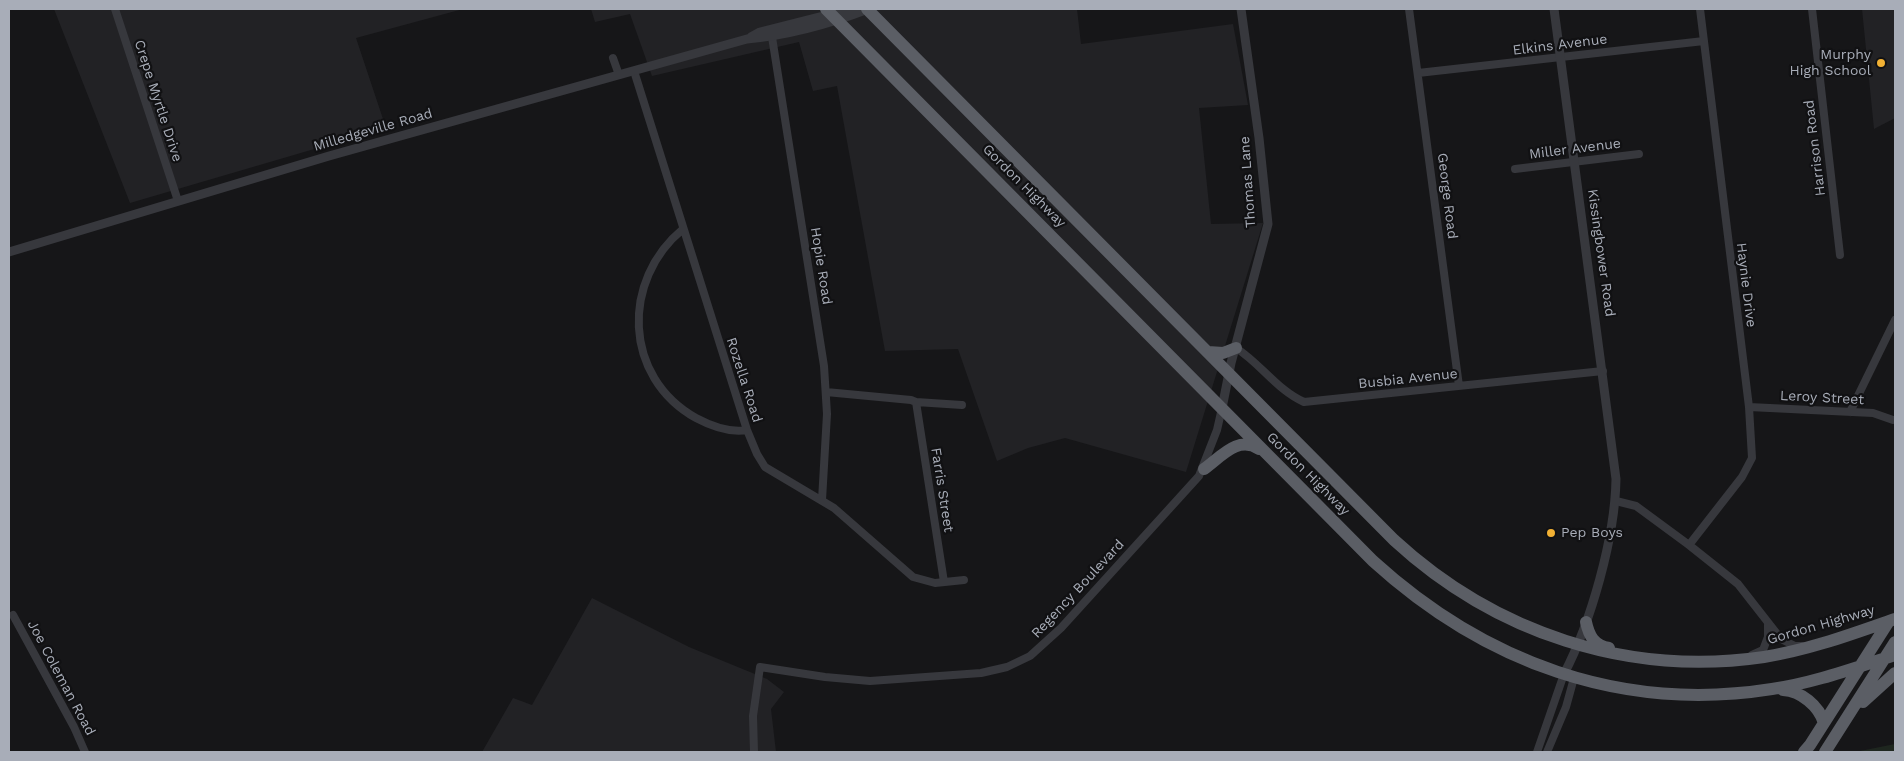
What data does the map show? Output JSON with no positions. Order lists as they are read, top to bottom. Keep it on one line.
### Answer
{"streets":{"highway":["Gordon Highway"],"street":["Elkins Avenue","Crepe Myrtle Drive","Milledgeville Road","Harrison Road","Miller Avenue","Thomas Lane","George Road","Kissingbower Road","Hopie Road","Haynie Drive","Busbia Avenue","Rozella Road","Leroy Street","Farris Street","Regency Boulevard","Joe Coleman Road"]},"crossings":[["Elkins Avenue","George Road"],["Elkins Avenue","Kissingbower Road"],["Elkins Avenue","Haynie Drive"],["Crepe Myrtle Drive","Milledgeville Road"],["Milledgeville Road","Gordon Highway"],["Milledgeville Road","Hopie Road"],["Milledgeville Road","Rozella Road"],["Miller Avenue","Kissingbower Road"],["Thomas Lane","Gordon Highway"],["Thomas Lane","Busbia Avenue"],["Thomas Lane","Regency Boulevard"],["Gordon Highway","Kissingbower Road"],["Gordon Highway","Regency Boulevard"],["George Road","Busbia Avenue"],["Kissingbower Road","Busbia Avenue"],["Hopie Road","Rozella Road"],["Haynie Drive","Leroy Street"],["Rozella Road","Farris Street"]],"places":["Murphy High School","Pep Boys"]}
